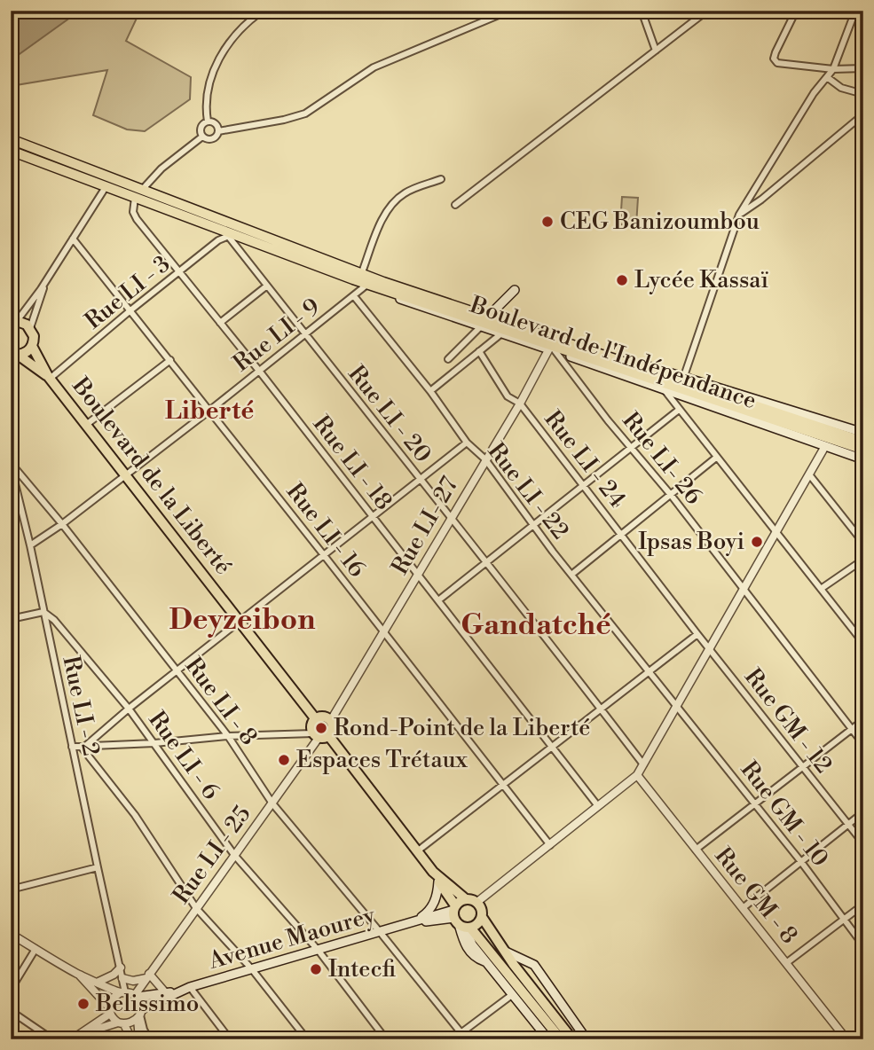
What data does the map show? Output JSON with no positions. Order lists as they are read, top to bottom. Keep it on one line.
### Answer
{"streets":{"highway":["Boulevard de la Liberté"],"main road":["Boulevard de l'Indépendance","Avenue Maourey"],"street":["Rue LI - 3","Rue LI - 9","Rue LI - 20","Rue LI- 26","Rue LI - 24","Rue LI - 18","Rue LI - 22","Rue LI- 27","Rue LI - 16","Rue LI - 8","Rue LI - 2","Rue GM - 12","Rue LI - 6","Rue GM - 10","Rue LI - 25","Rue GM - 8"]},"crossings":[["Rue LI - 3","Boulevard de l'Indépendance"],["Rue LI - 3","Rue LI - 20"],["Rue LI - 3","Rue LI - 18"],["Rue LI - 3","Boulevard de la Liberté"],["Rue LI - 3","Rue LI - 16"],["Rue LI - 9","Boulevard de l'Indépendance"],["Rue LI - 9","Rue LI - 20"],["Rue LI - 9","Rue LI - 18"],["Rue LI - 9","Boulevard de la Liberté"],["Rue LI - 9","Rue LI - 22"],["Rue LI - 9","Rue LI - 16"],["Rue LI - 9","Rue LI - 8"],["Rue LI - 9","Rue LI - 2"],["Boulevard de l'Indépendance","Rue LI - 20"],["Boulevard de l'Indépendance","Rue LI- 26"],["Boulevard de l'Indépendance","Rue LI - 18"],["Boulevard de l'Indépendance","Rue LI- 27"],["Rue LI - 20","Rue LI- 27"],["Rue LI- 26","Rue LI- 27"],["Rue LI - 24","Rue LI- 27"],["Rue LI - 24","Rue GM - 12"],["Rue LI - 18","Rue LI- 27"],["Boulevard de la Liberté","Rue LI- 27"],["Boulevard de la Liberté","Rue LI - 25"],["Rue LI - 22","Rue LI- 27"],["Rue LI - 22","Rue GM - 10"],["Rue LI- 27","Rue LI - 16"],["Rue LI- 27","Rue LI - 25"],["Rue LI - 8","Rue LI - 2"],["Rue LI - 8","Rue LI - 25"],["Rue LI - 8","Avenue Maourey"],["Rue LI - 2","Rue LI - 6"],["Rue LI - 2","Rue LI - 25"],["Rue LI - 2","Avenue Maourey"],["Rue LI - 6","Rue LI - 25"],["Rue LI - 6","Avenue Maourey"],["Rue LI - 25","Avenue Maourey"]],"districts":["Liberté","Deyzeibon","Gandatché"],"places":["CEG Banizoumbou","Lycée Kassaï","Ipsas Boyi","Rond-Point de la Liberté","Espaces Trétaux","Intecfi","Belissimo"]}
